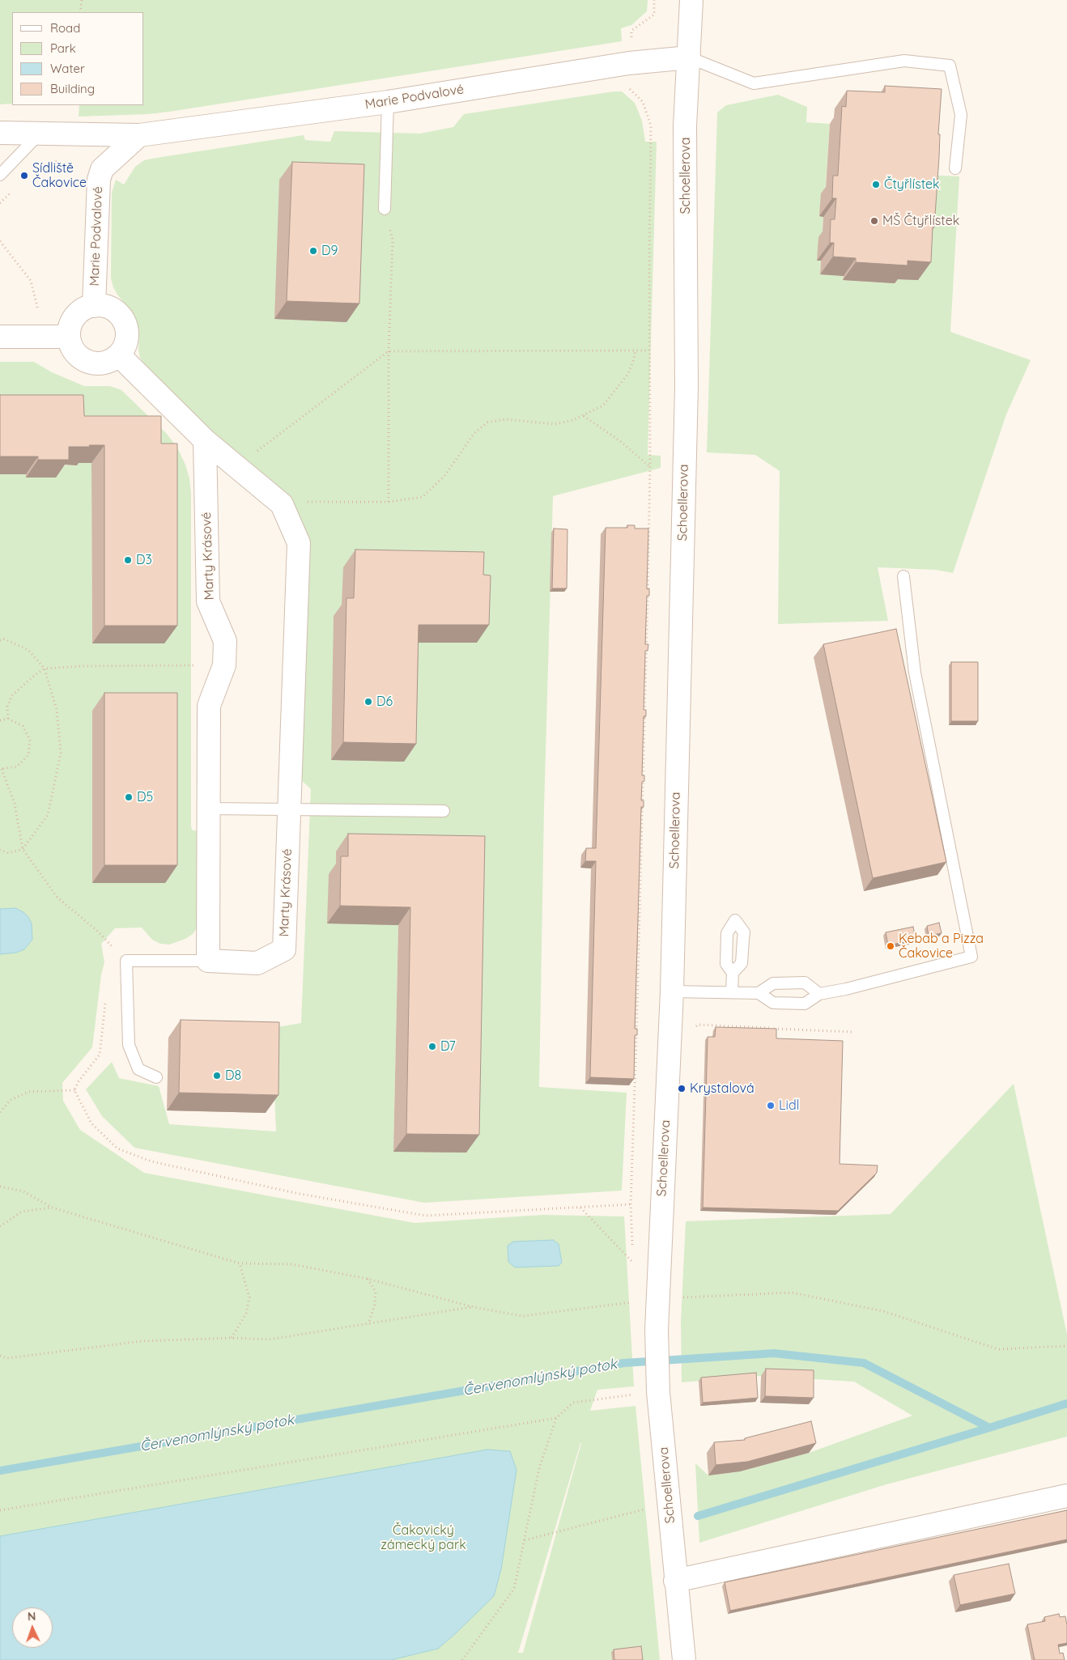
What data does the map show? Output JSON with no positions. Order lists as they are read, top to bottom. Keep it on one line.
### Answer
{"streets":{"street":["Marie Podvalové","Schoellerova","Marty Krásové"]},"crossings":[["Marie Podvalové","Schoellerova"],["Marie Podvalové","Marty Krásové"]],"water":["Červenomlýnský potok"],"parks":["Čakovický zámecký park"],"places":["Sídliště Čakovice","Čtyřlístek","MŠ Čtyřlístek","D9","D3","D6","D5","Kebab a Pizza Čakovice","D7","D8","Krystalová","Lidl"],"legend":["Road","Park","Water","Building"],"north":"top"}
